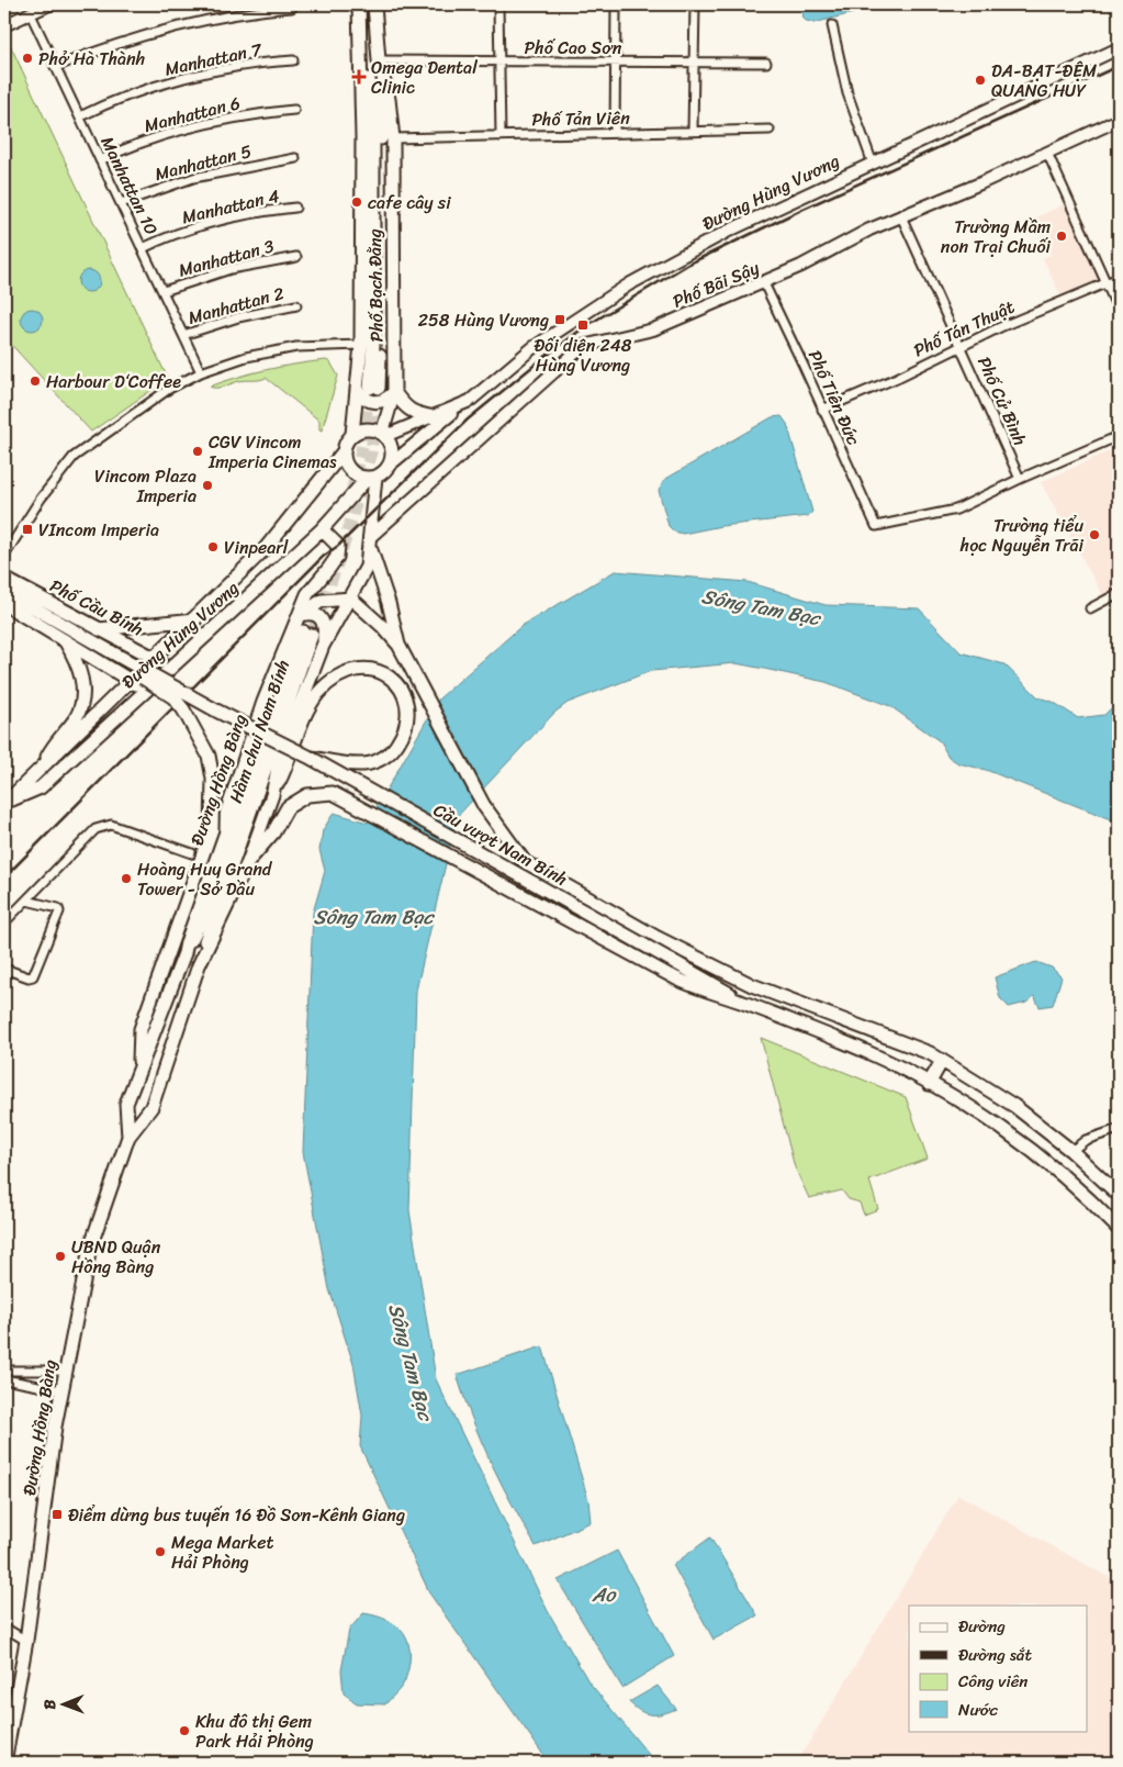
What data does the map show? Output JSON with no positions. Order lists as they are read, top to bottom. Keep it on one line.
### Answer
{"streets":{"main road":["Đường Hùng Vương","Phố Bãi Sậy","Phố Bạch Đằng","Phố Cầu Bính","Hầm chui Nam Bính","Đường Hồng Bàng","Cầu vượt Nam Bính"],"street":["Phố Cao Sơn","Manhattan 7","Manhattan 6","Phố Tản Viên","Manhattan 5","Manhattan 10","Manhattan 4","Manhattan 3","Manhattan 2","Phố Tán Thuật","Phố Tiên Đức","Phố Cử Bình"]},"crossings":[["Phố Cao Sơn","Phố Bạch Đằng"],["Manhattan 7","Manhattan 10"],["Manhattan 6","Manhattan 10"],["Phố Tản Viên","Phố Bạch Đằng"],["Manhattan 5","Manhattan 10"],["Manhattan 10","Manhattan 4"],["Manhattan 10","Manhattan 3"],["Manhattan 10","Manhattan 2"],["Đường Hùng Vương","Phố Bạch Đằng"],["Đường Hùng Vương","Phố Cầu Bính"],["Đường Hùng Vương","Đường Hồng Bàng"],["Phố Bãi Sậy","Phố Tiên Đức"],["Phố Bãi Sậy","Phố Cử Bình"],["Phố Bãi Sậy","Đường Hồng Bàng"],["Phố Bạch Đằng","Đường Hồng Bàng"],["Phố Tán Thuật","Phố Tiên Đức"],["Phố Tán Thuật","Phố Cử Bình"],["Phố Tiên Đức","Phố Cử Bình"],["Hầm chui Nam Bính","Đường Hồng Bàng"],["Đường Hồng Bàng","Cầu vượt Nam Bính"]],"water":["Sông Tam Bạc","Ao"],"places":{"other":["Phở Hà Thành","DA-BẠT-ĐỆM QUANG HUY","cafe cây si","Trường Mầm non Trại Chuối","Harbour D‘Coffee","CGV Vincom Imperia Cinemas","Vincom Plaza Imperia","Trường tiểu học Nguyễn Trãi","Vinpearl","Hoàng Huy Grand Tower - Sở Dầu","UBND Quận Hồng Bàng","Mega Market Hải Phòng","Khu đô thị Gem Park Hải Phòng"],"health":["Omega Dental Clinic"],"transit":["258 Hùng Vương","Đối diện 248 Hùng Vương","VIncom Imperia","Điểm dừng bus tuyến 16 Đồ Sơn-Kênh Giang"]},"legend":["Đường","Đường sắt","Công viên","Nước"],"north":"left"}
